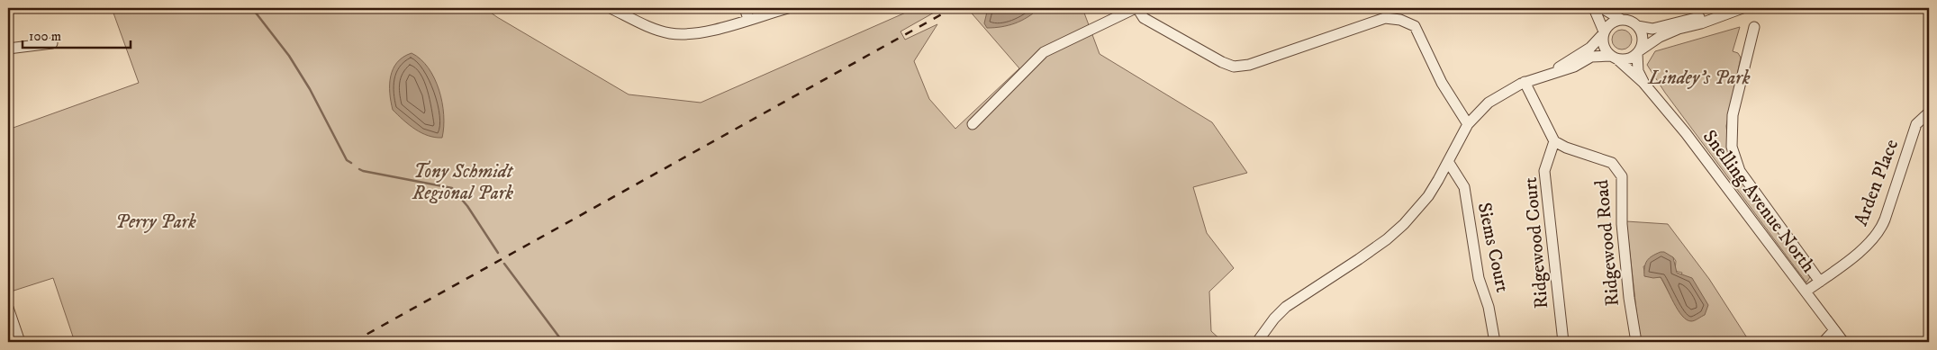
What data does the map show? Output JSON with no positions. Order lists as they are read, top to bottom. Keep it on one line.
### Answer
{"streets":{"street":["Arden Place","Snelling Avenue North","Ridgewood Court","Ridgewood Road","Siems Court"]},"crossings":[["Arden Place","Snelling Avenue North"],["Ridgewood Court","Ridgewood Road"]],"parks":["Lindey's Park","Tony Schmidt Regional Park","Perry Park"],"scale_bar":"100 m"}
